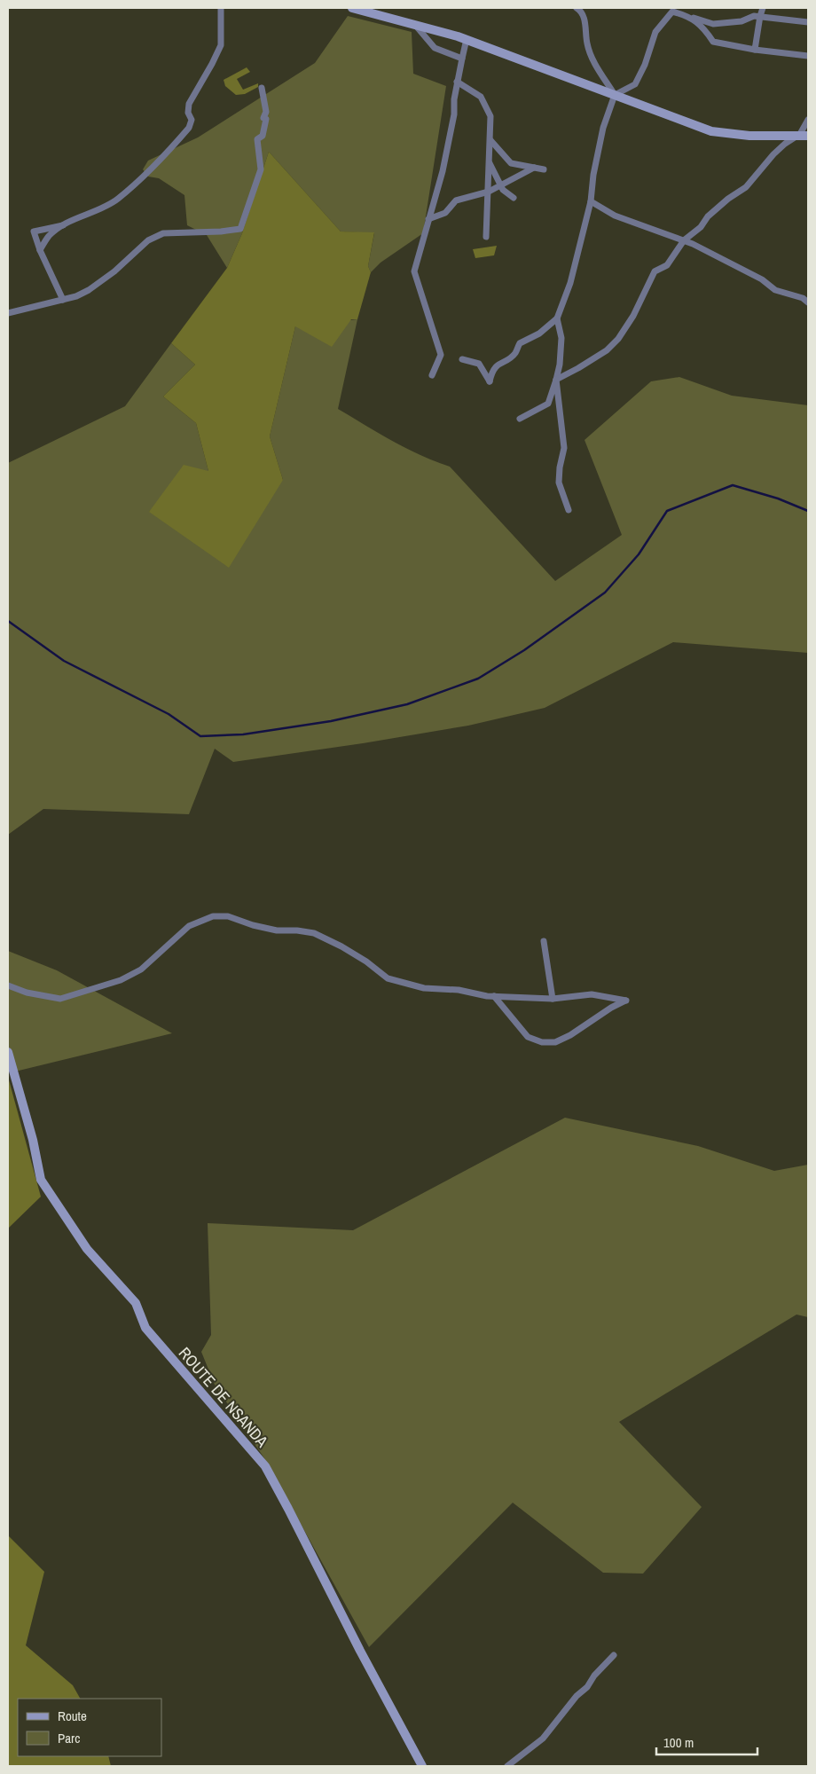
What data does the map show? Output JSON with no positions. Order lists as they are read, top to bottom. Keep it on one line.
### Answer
{"streets":{"street":["ROUTE DE NSANDA"]},"legend":["Route","Parc"],"scale_bar":"100 m"}
